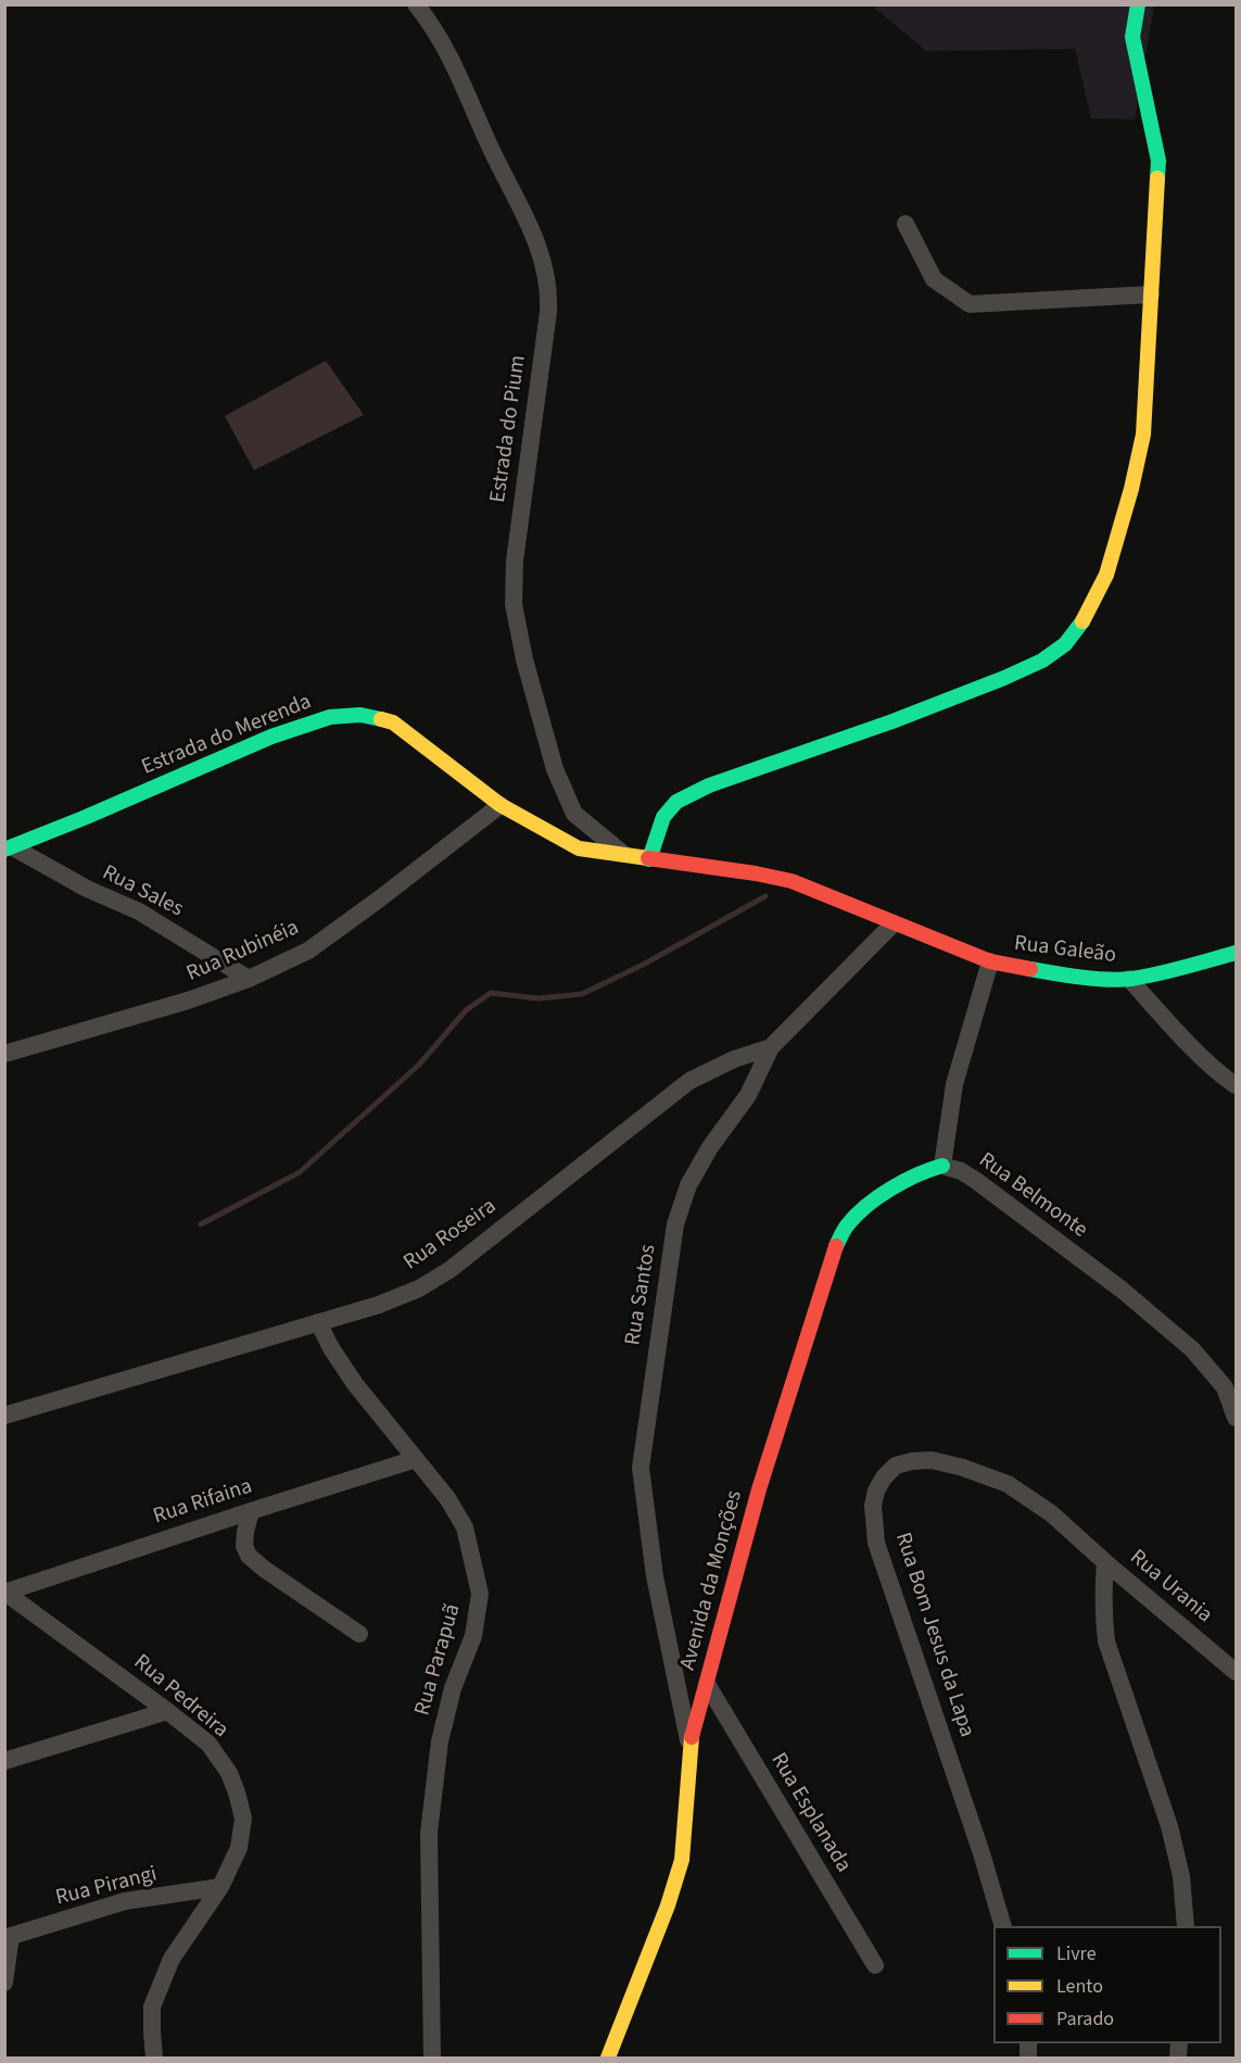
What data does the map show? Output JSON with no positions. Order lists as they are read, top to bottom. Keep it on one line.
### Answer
{"streets":{"street":["Estrada do Pium","Estrada do Merenda","Rua Sales","Rua Galeão","Rua Rubinéia","Rua Belmonte","Rua Roseira","Rua Santos","Rua Rifaina","Avenida da Monções","Rua Urania","Rua Bom Jesus da Lapa","Rua Parapuã","Rua Pedreira","Rua Esplanada","Rua Pirangi"]},"crossings":[["Estrada do Pium","Estrada do Merenda"],["Estrada do Merenda","Rua Sales"],["Estrada do Merenda","Rua Galeão"],["Estrada do Merenda","Rua Rubinéia"],["Estrada do Merenda","Rua Santos"],["Rua Sales","Rua Rubinéia"],["Rua Galeão","Rua Belmonte"],["Rua Galeão","Rua Santos"],["Rua Belmonte","Avenida da Monções"],["Rua Roseira","Rua Santos"],["Rua Roseira","Rua Parapuã"],["Rua Santos","Avenida da Monções"],["Rua Rifaina","Rua Parapuã"],["Rua Rifaina","Rua Pedreira"],["Avenida da Monções","Rua Esplanada"],["Rua Urania","Rua Bom Jesus da Lapa"],["Rua Pedreira","Rua Pirangi"]],"legend":["Livre","Lento","Parado"]}
